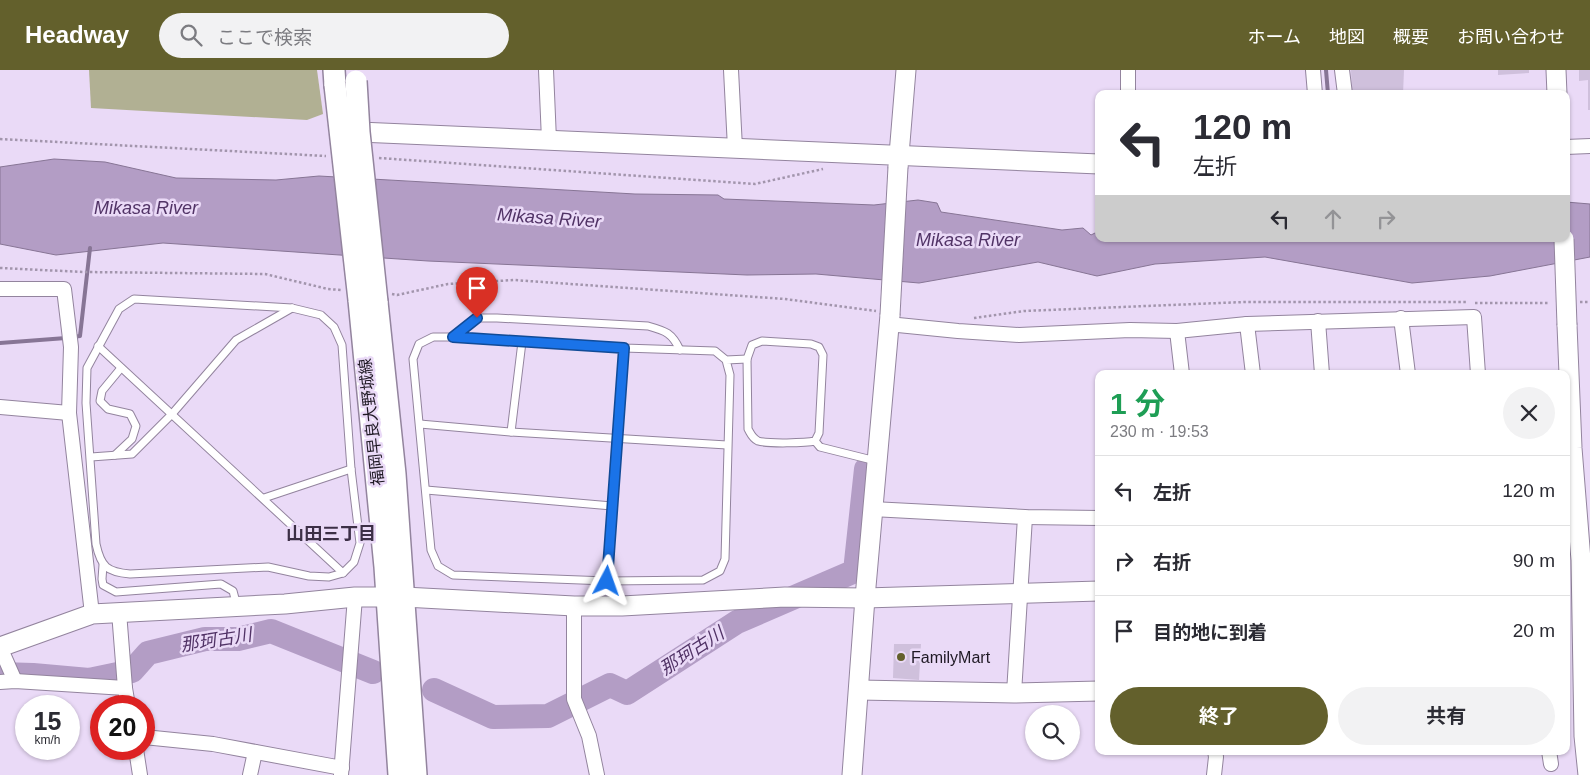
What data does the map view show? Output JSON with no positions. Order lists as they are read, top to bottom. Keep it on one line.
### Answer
{"streets":{"main road":["福岡早良大野城線"]},"districts":["山田三丁目"],"water":["Mikasa River","那珂古川"],"places":["FamilyMart"],"page":{"header":"Headway","search":"ここで検索","nav":["ホーム","地図","概要","お問い合わせ"],"turn":["120 m","左折"],"heading":["1 分","230 m · 19:53"],"list":[{"name":"左折","value":"120 m"},{"name":"右折","value":"90 m"},{"name":"目的地に到着","value":"20 m"}],"buttons":["終了","共有"],"speed":"15 km/h","limit":"20"}}
